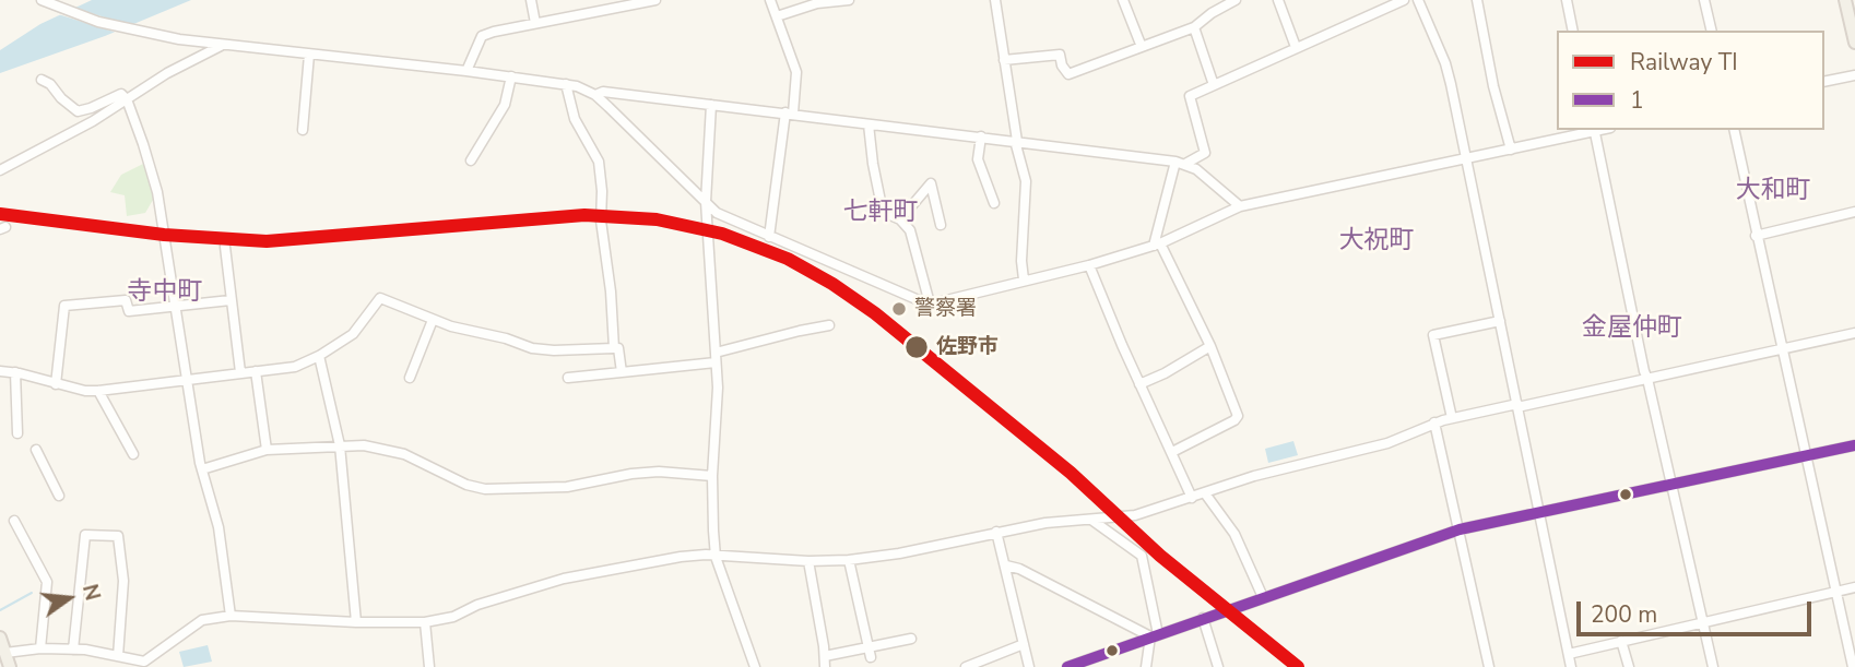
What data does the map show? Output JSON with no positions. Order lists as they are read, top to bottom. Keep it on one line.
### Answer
{"districts":["大和町","七軒町","大祝町","寺中町","金屋仲町"],"places":["警察署","佐野市"],"lines":["rail line TI","transit line 1"],"legend":["Railway TI","1"],"scale_bar":"200 m","north":"right"}
